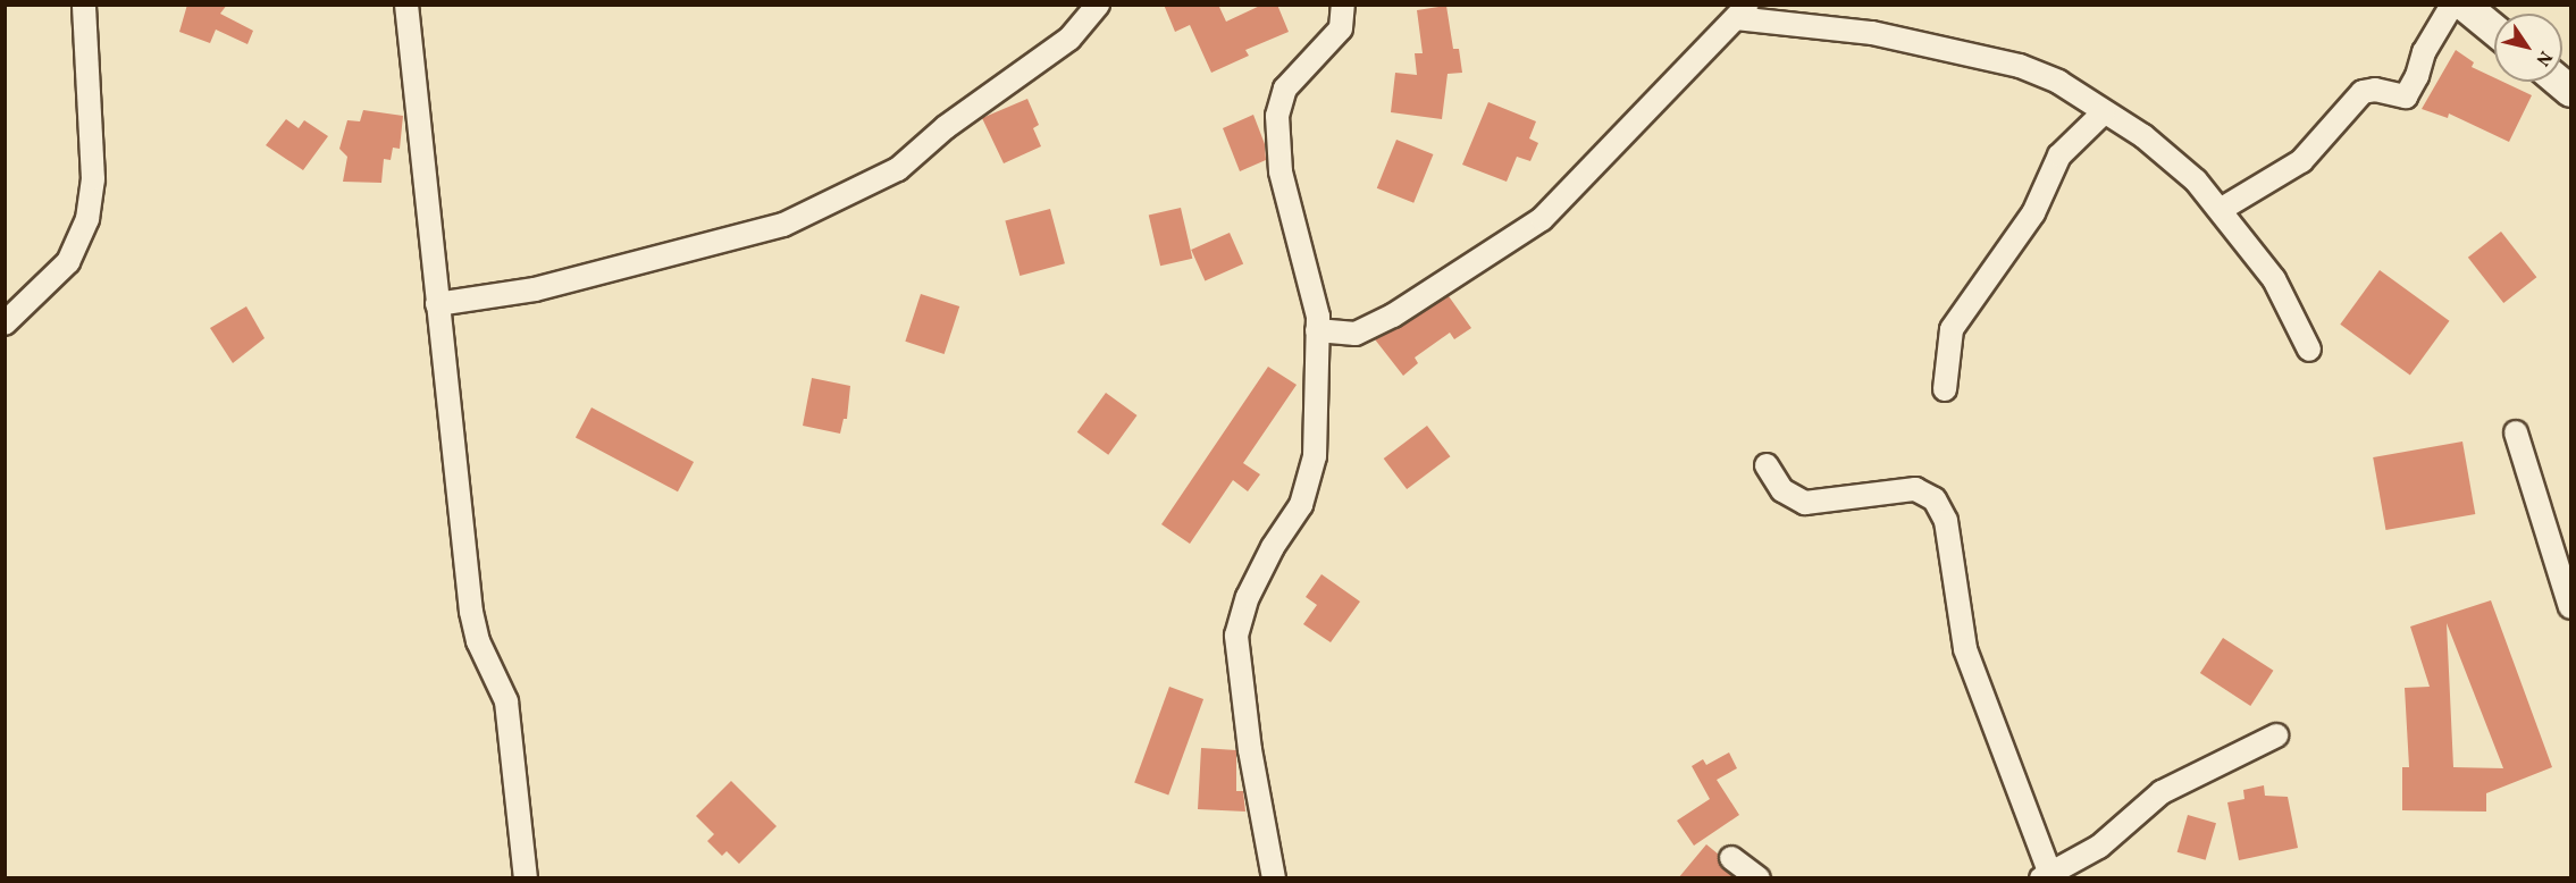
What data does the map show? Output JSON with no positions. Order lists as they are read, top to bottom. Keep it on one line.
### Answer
{"north":"bottom right"}
